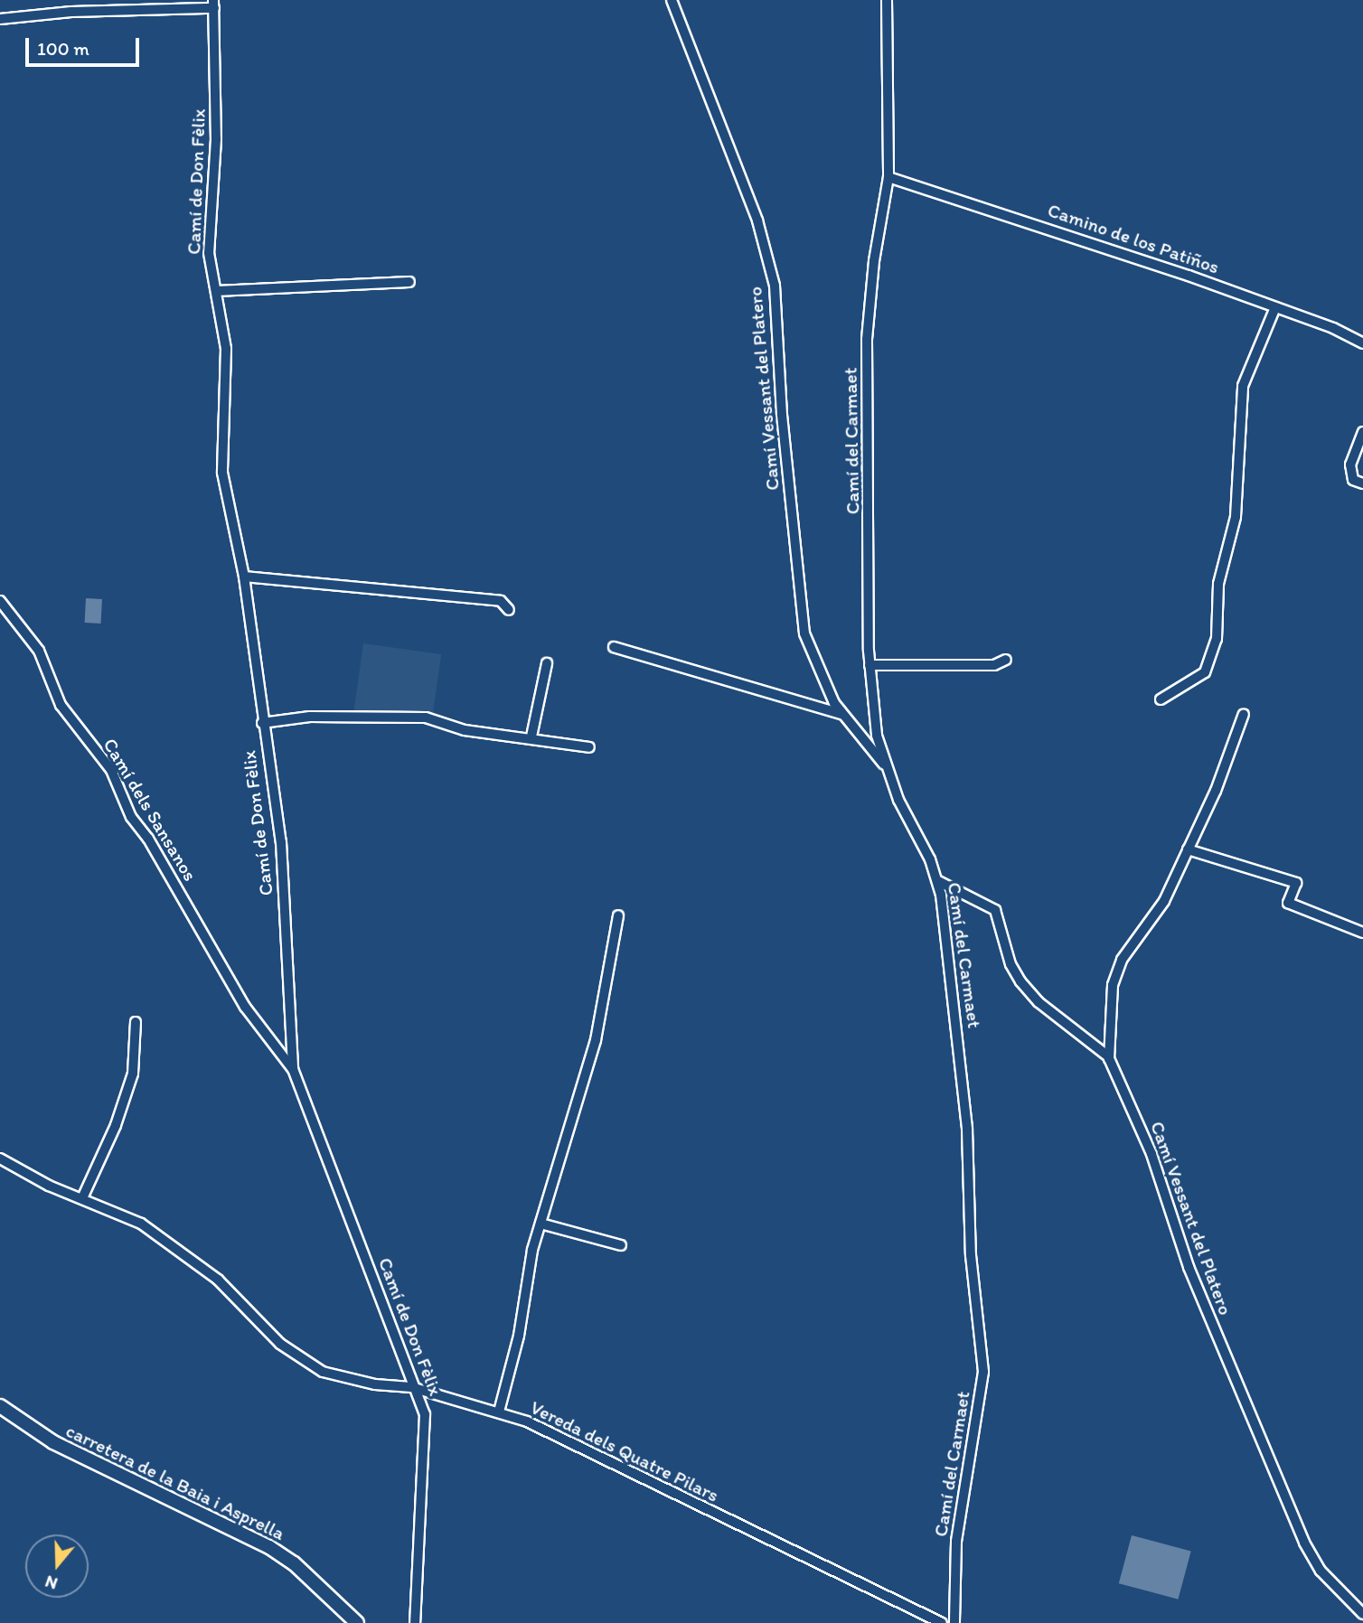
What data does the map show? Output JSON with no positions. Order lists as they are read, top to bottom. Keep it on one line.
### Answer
{"streets":{"main road":["carretera de la Baia i Asprella"],"street":["Camí de Don Fèlix","Camino de los Patiños","Camí Vessant del Platero","Camí del Carmaet","Camí dels Sansanos","Vereda dels Quatre Pilars"]},"crossings":[["Camí de Don Fèlix","Camí dels Sansanos"],["Camí de Don Fèlix","Vereda dels Quatre Pilars"],["Camino de los Patiños","Camí del Carmaet"],["Camí Vessant del Platero","Camí del Carmaet"]],"scale_bar":"100 m","north":"bottom"}
